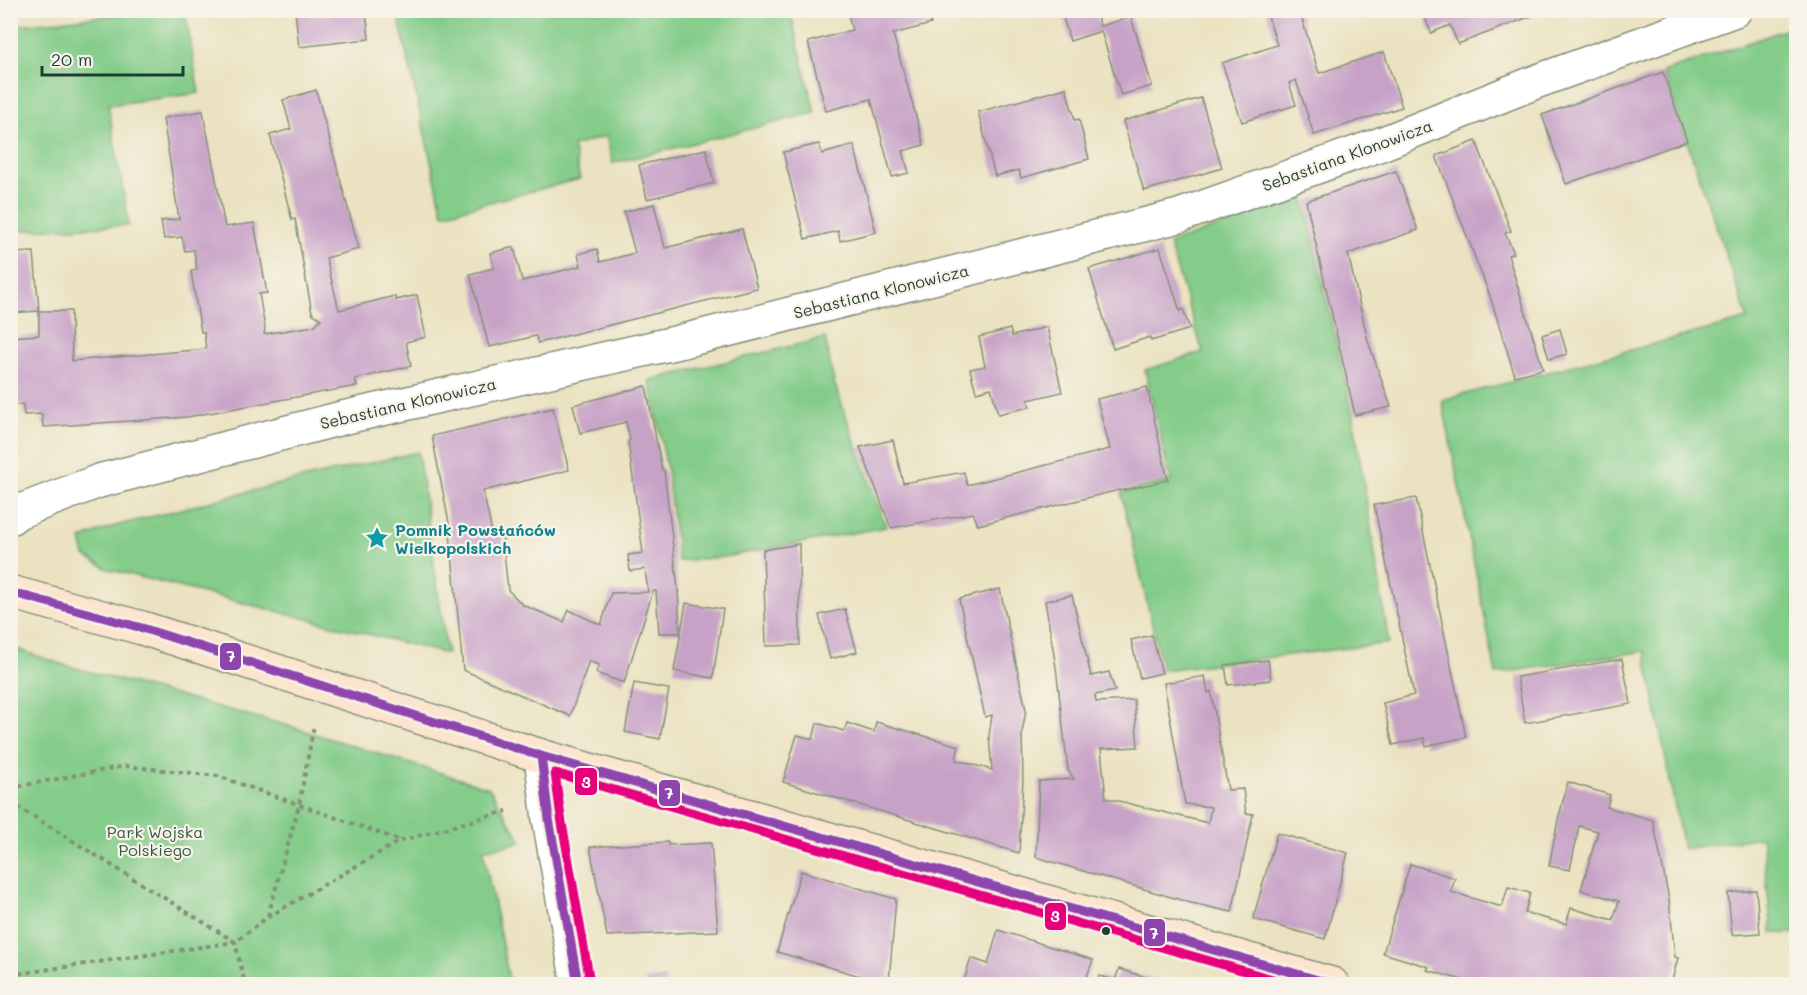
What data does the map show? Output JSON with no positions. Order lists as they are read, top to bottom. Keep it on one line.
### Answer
{"streets":{"street":["Sebastiana Klonowicza"]},"parks":["Park Wojska Polskiego"],"places":{"place":["Pomnik Powstańców Wielkopolskich"]},"lines":["transit line 7","transit line 3"],"scale_bar":"20 m"}
